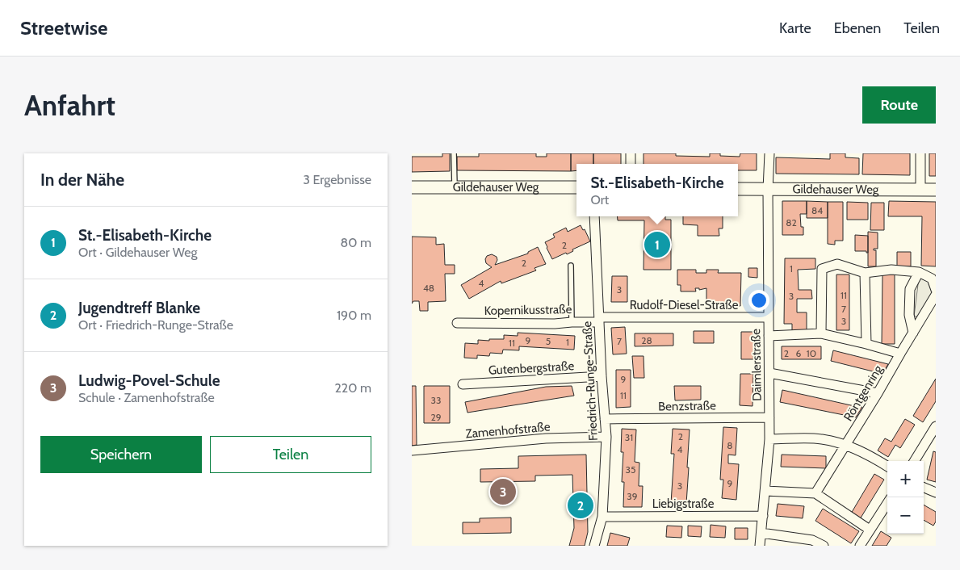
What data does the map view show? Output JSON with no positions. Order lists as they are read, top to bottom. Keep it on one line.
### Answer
{"streets":{"street":["Gildehauser Weg","Rudolf-Diesel-Straße","Kopernikusstraße","Daimlerstraße","Gutenbergstraße","Friedrich-Runge-Straße","Röntgenring","Benzstraße","Zamenhofstraße","Liebigstraße"]},"crossings":[["Gildehauser Weg","Daimlerstraße"],["Rudolf-Diesel-Straße","Kopernikusstraße"],["Rudolf-Diesel-Straße","Daimlerstraße"],["Rudolf-Diesel-Straße","Friedrich-Runge-Straße"],["Kopernikusstraße","Friedrich-Runge-Straße"],["Daimlerstraße","Röntgenring"],["Daimlerstraße","Benzstraße"],["Daimlerstraße","Liebigstraße"],["Gutenbergstraße","Friedrich-Runge-Straße"],["Friedrich-Runge-Straße","Benzstraße"],["Friedrich-Runge-Straße","Zamenhofstraße"],["Friedrich-Runge-Straße","Liebigstraße"]],"house_numbers":["84","82","2","2","1","4","48","3","11","3","7","3","9","28","5","7","1","11","2","6","10","9","11","33","29","2","31","8","4","35","9","3","39"],"page":{"header":"Streetwise","nav":["Karte","Ebenen","Teilen"],"buttons":["Route",["Speichern","Teilen"]],"title":"Anfahrt","heading":["In der Nähe","3 Ergebnisse"],"popup":["St.-Elisabeth-Kirche","Ort"],"list":[{"mark":"1","name":"St.-Elisabeth-Kirche","note":"Ort · Gildehauser Weg","value":"80 m"},{"mark":"2","name":"Jugendtreff Blanke","note":"Ort · Friedrich-Runge-Straße","value":"190 m"},{"mark":"3","name":"Ludwig-Povel-Schule","note":"Schule · Zamenhofstraße","value":"220 m"}],"pins":["1","3","2"],"map_buttons":["+","−"]}}
